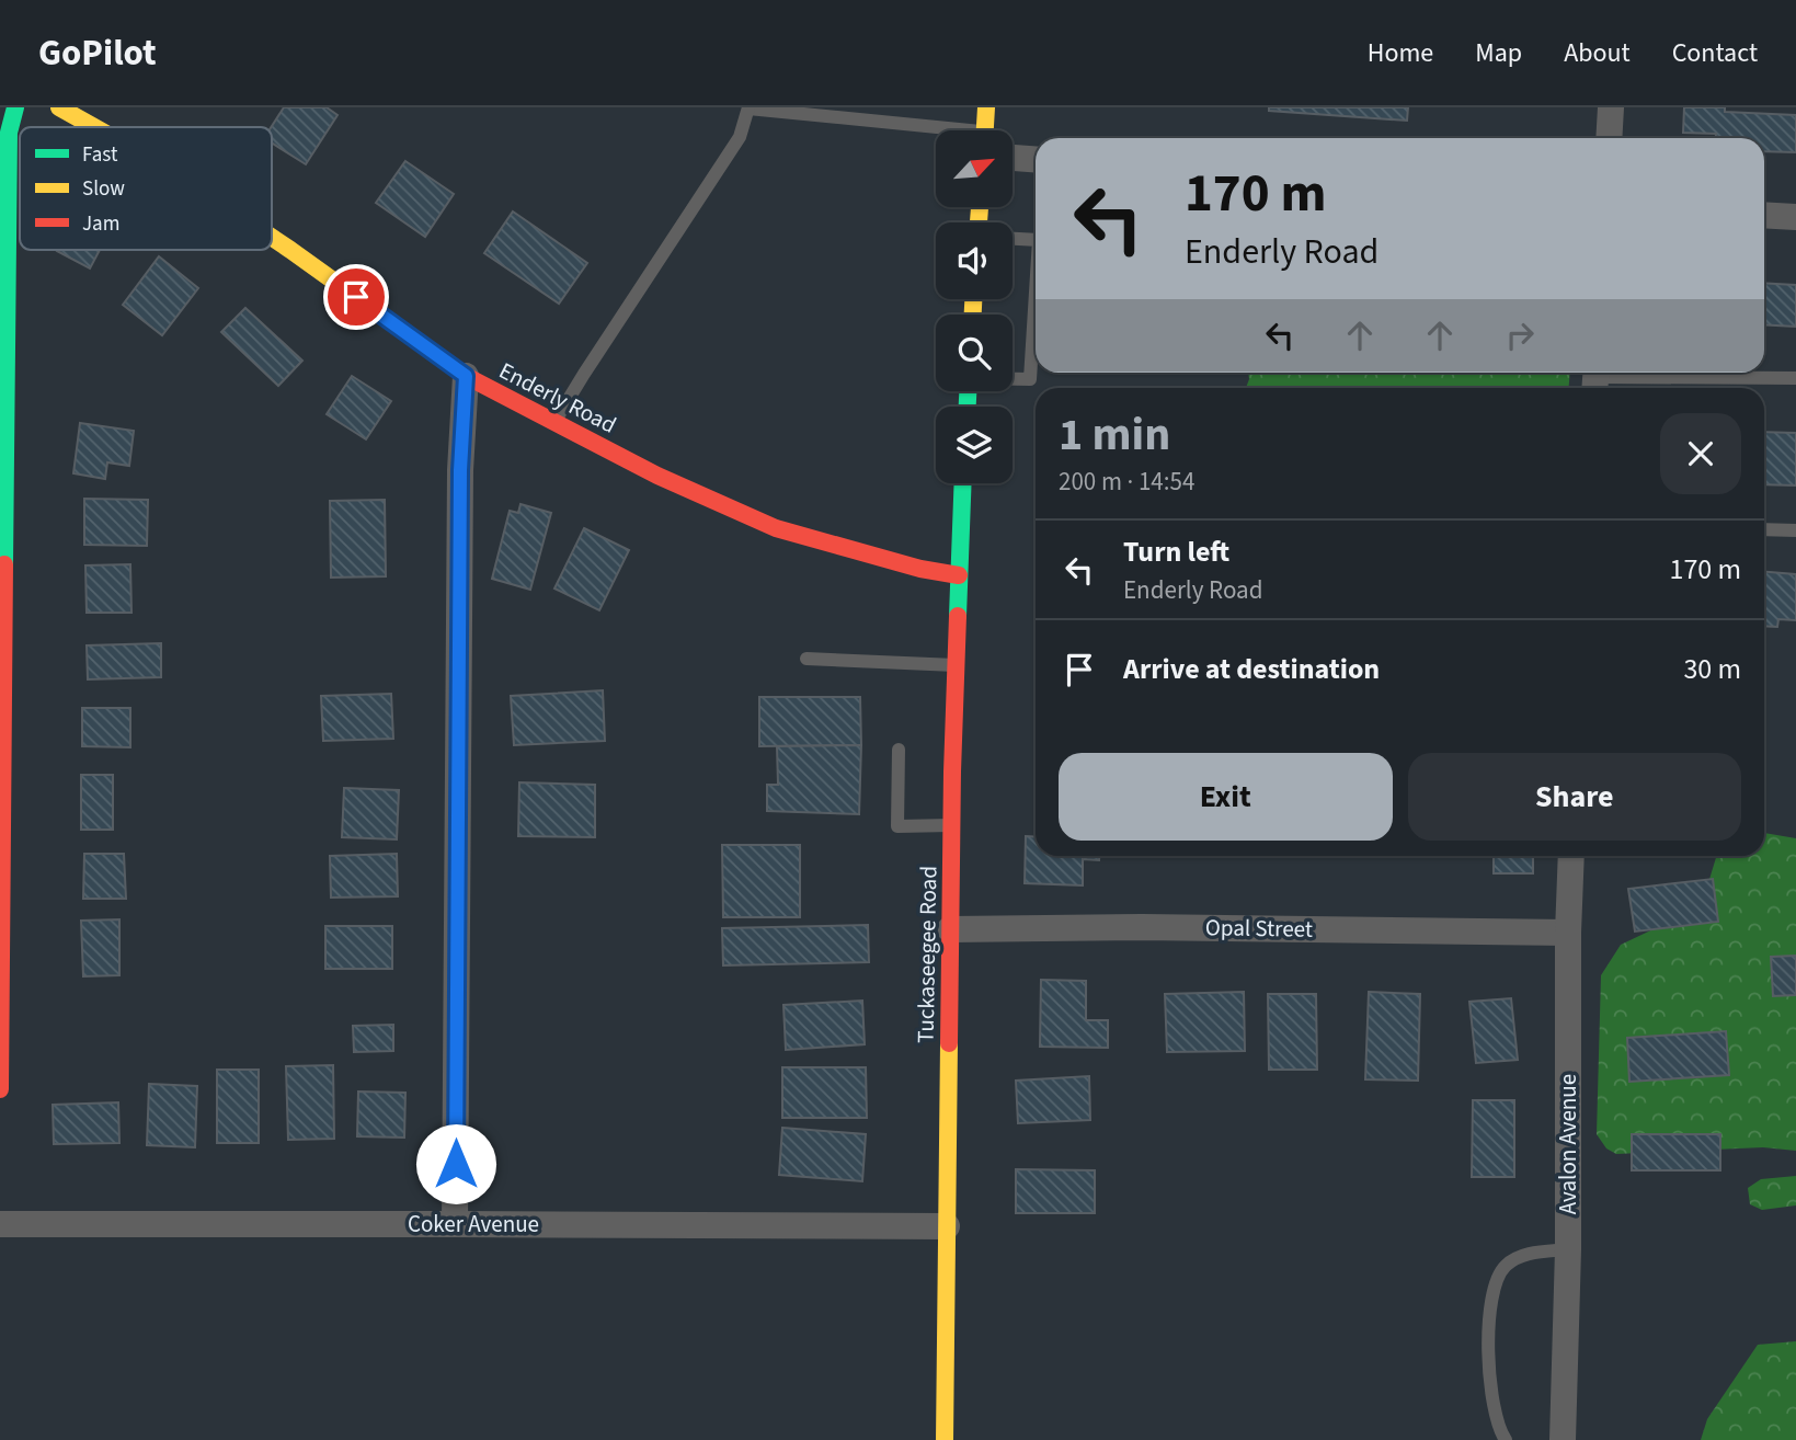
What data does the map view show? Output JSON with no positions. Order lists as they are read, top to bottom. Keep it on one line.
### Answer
{"streets":{"street":["Enderly Road","Opal Street","Tuckaseegee Road","Avalon Avenue","Coker Avenue"]},"crossings":[["Enderly Road","Tuckaseegee Road"],["Opal Street","Tuckaseegee Road"],["Opal Street","Avalon Avenue"],["Tuckaseegee Road","Coker Avenue"]],"legend":["Fast","Slow","Jam"],"north":"top right","page":{"header":"GoPilot","nav":["Home","Map","About","Contact"],"turn":["170 m","Enderly Road"],"heading":["1 min","200 m · 14:54"],"list":[{"name":"Turn left","note":"Enderly Road","value":"170 m"},{"name":"Arrive at destination","value":"30 m"}],"buttons":["Exit","Share"]}}
